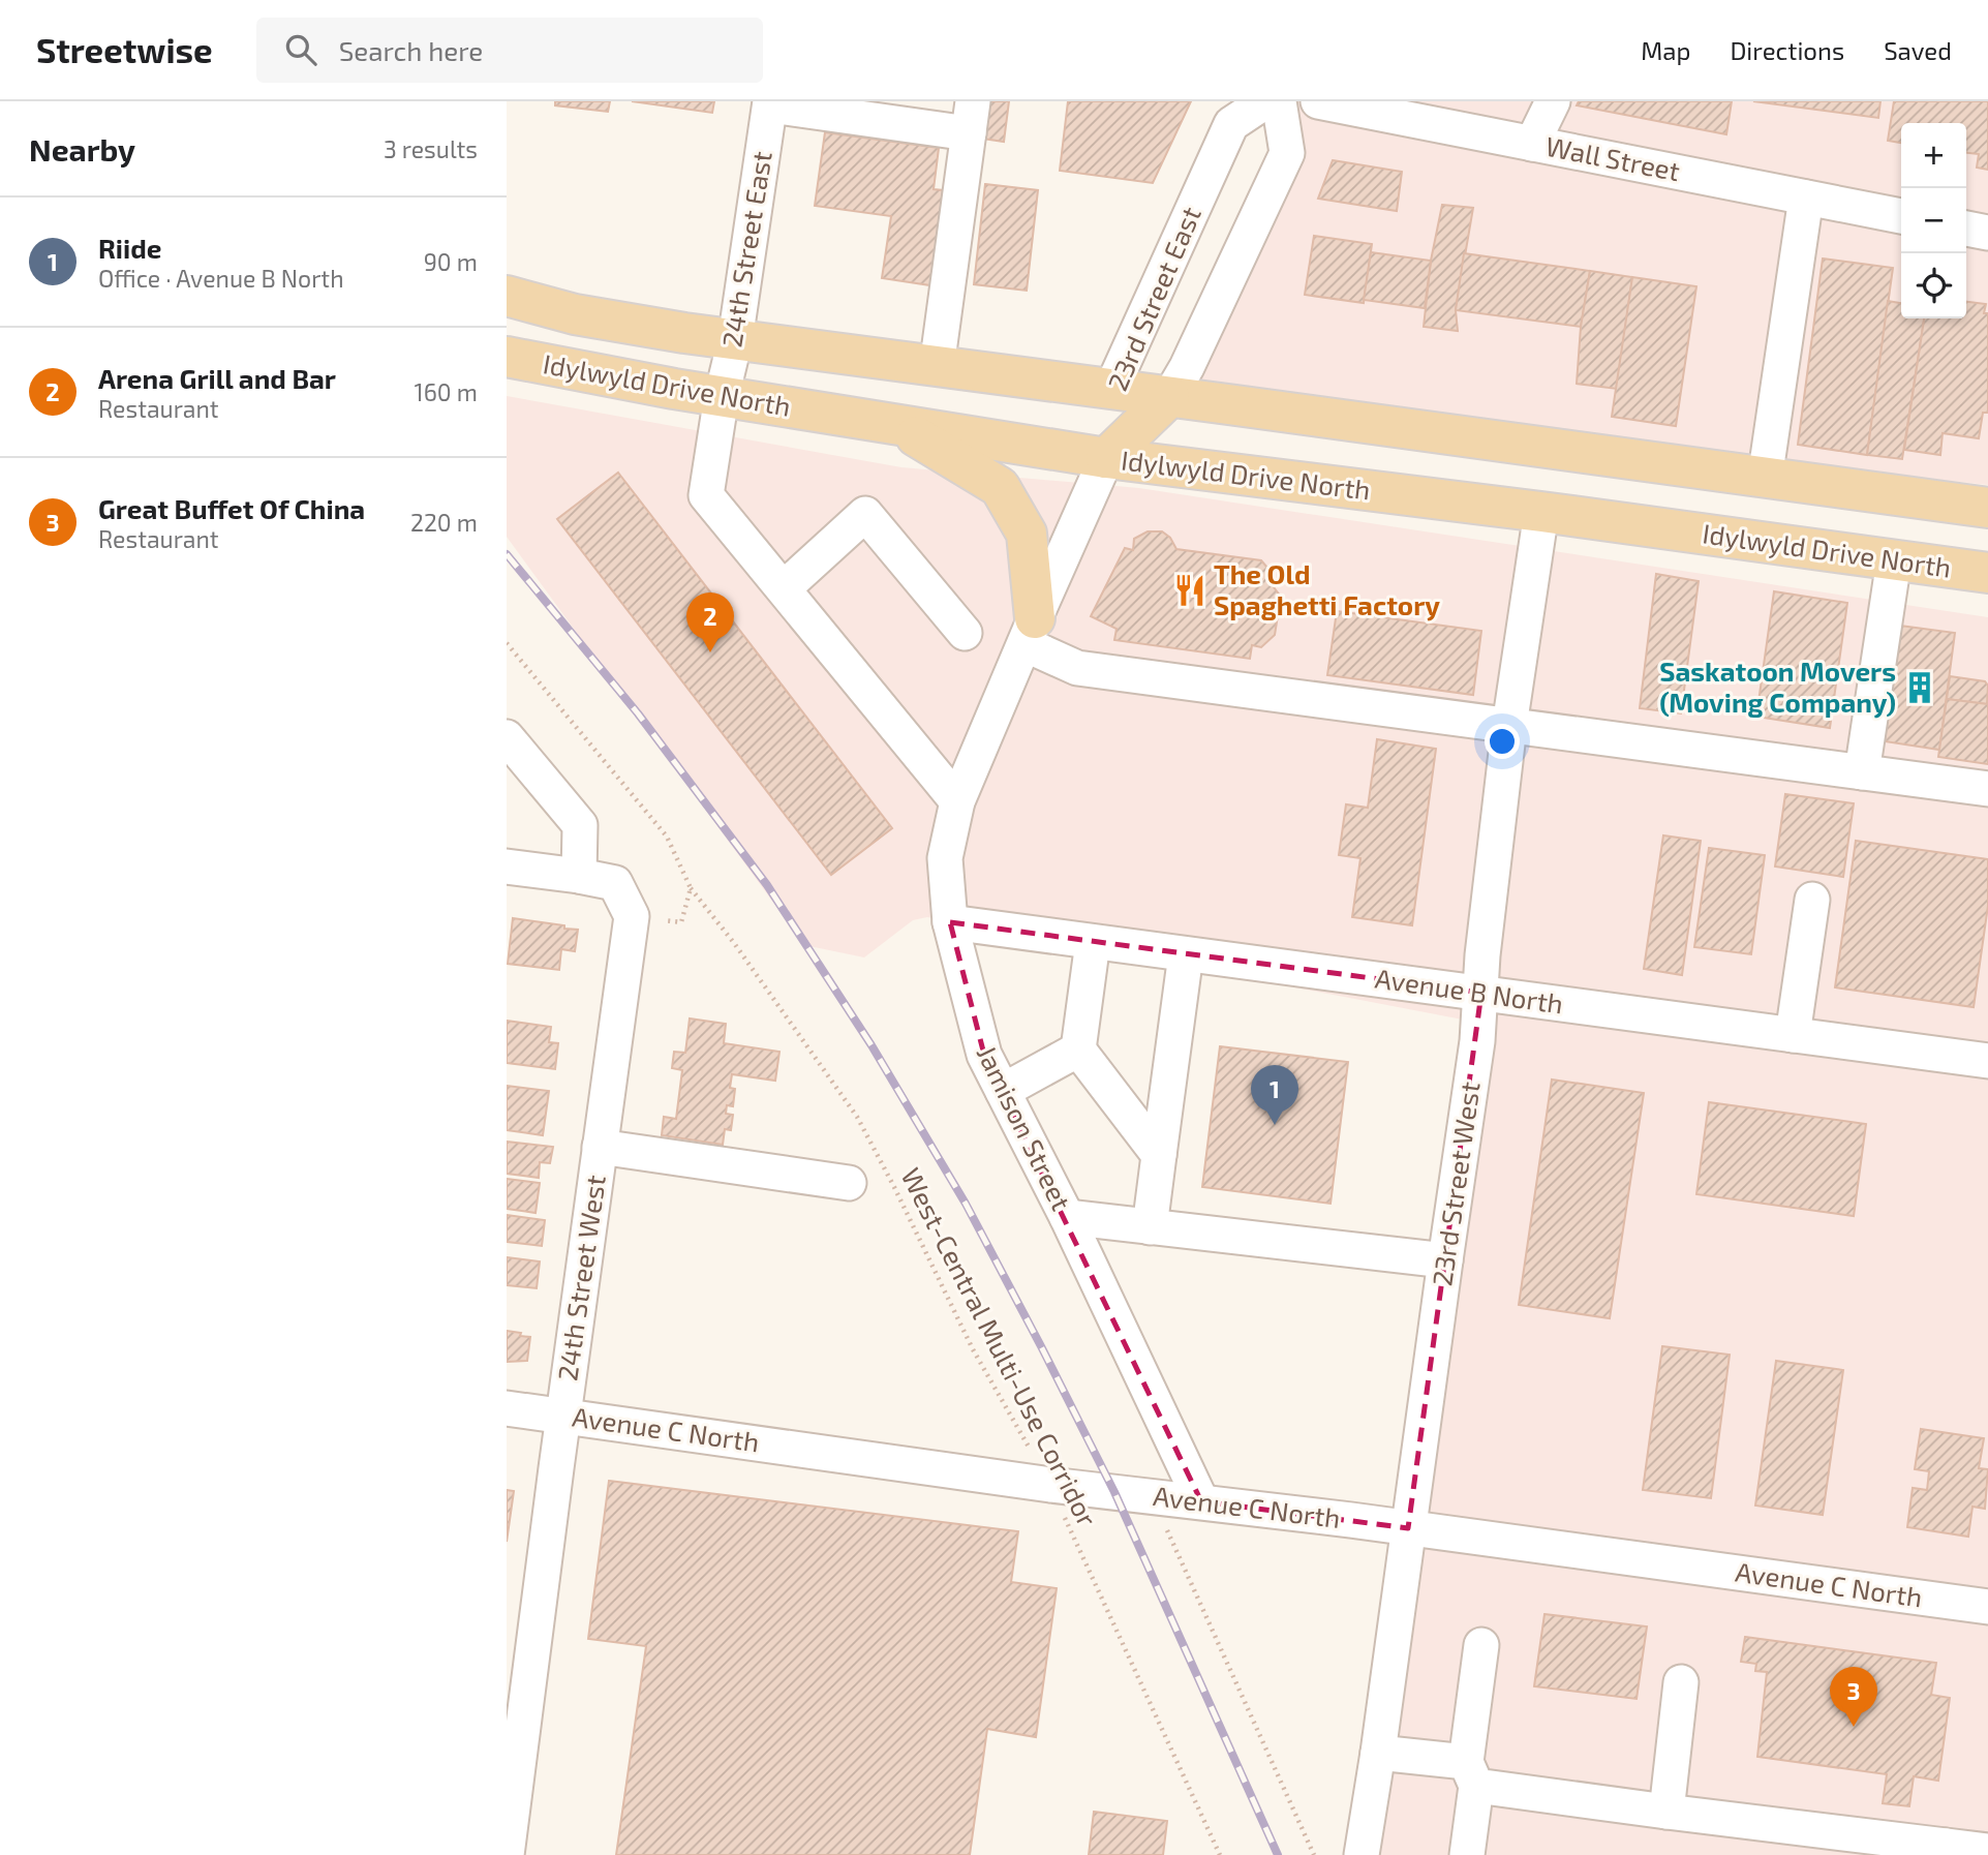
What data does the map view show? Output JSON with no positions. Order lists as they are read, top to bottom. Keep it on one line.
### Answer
{"streets":{"main road":["23rd Street East","Idylwyld Drive North"],"street":["Wall Street","24th Street East","Avenue B North","Jamison Street","23rd Street West","24th Street West","Avenue C North"],"path":["West-Central Multi-Use Corridor"]},"crossings":[["24th Street East","Idylwyld Drive North"],["24th Street East","Jamison Street"],["23rd Street East","Idylwyld Drive North"],["23rd Street East","Jamison Street"],["Idylwyld Drive North","Jamison Street"],["Idylwyld Drive North","23rd Street West"],["Avenue B North","Jamison Street"],["Avenue B North","23rd Street West"],["Jamison Street","Avenue C North"],["23rd Street West","Avenue C North"],["24th Street West","Avenue C North"],["West-Central Multi-Use Corridor","Avenue C North"]],"places":{"restaurant":["The Old Spaghetti Factory"],"building":["Saskatoon Movers (Moving Company)"]},"page":{"header":"Streetwise","search":"Search here","nav":["Map","Directions","Saved"],"heading":["Nearby","3 results"],"map_buttons":["+","−"],"list":[{"mark":"1","name":"Riide","note":"Office · Avenue B North","value":"90 m"},{"mark":"2","name":"Arena Grill and Bar","note":"Restaurant","value":"160 m"},{"mark":"3","name":"Great Buffet Of China","note":"Restaurant","value":"220 m"}],"pins":["2","1","3"]}}
